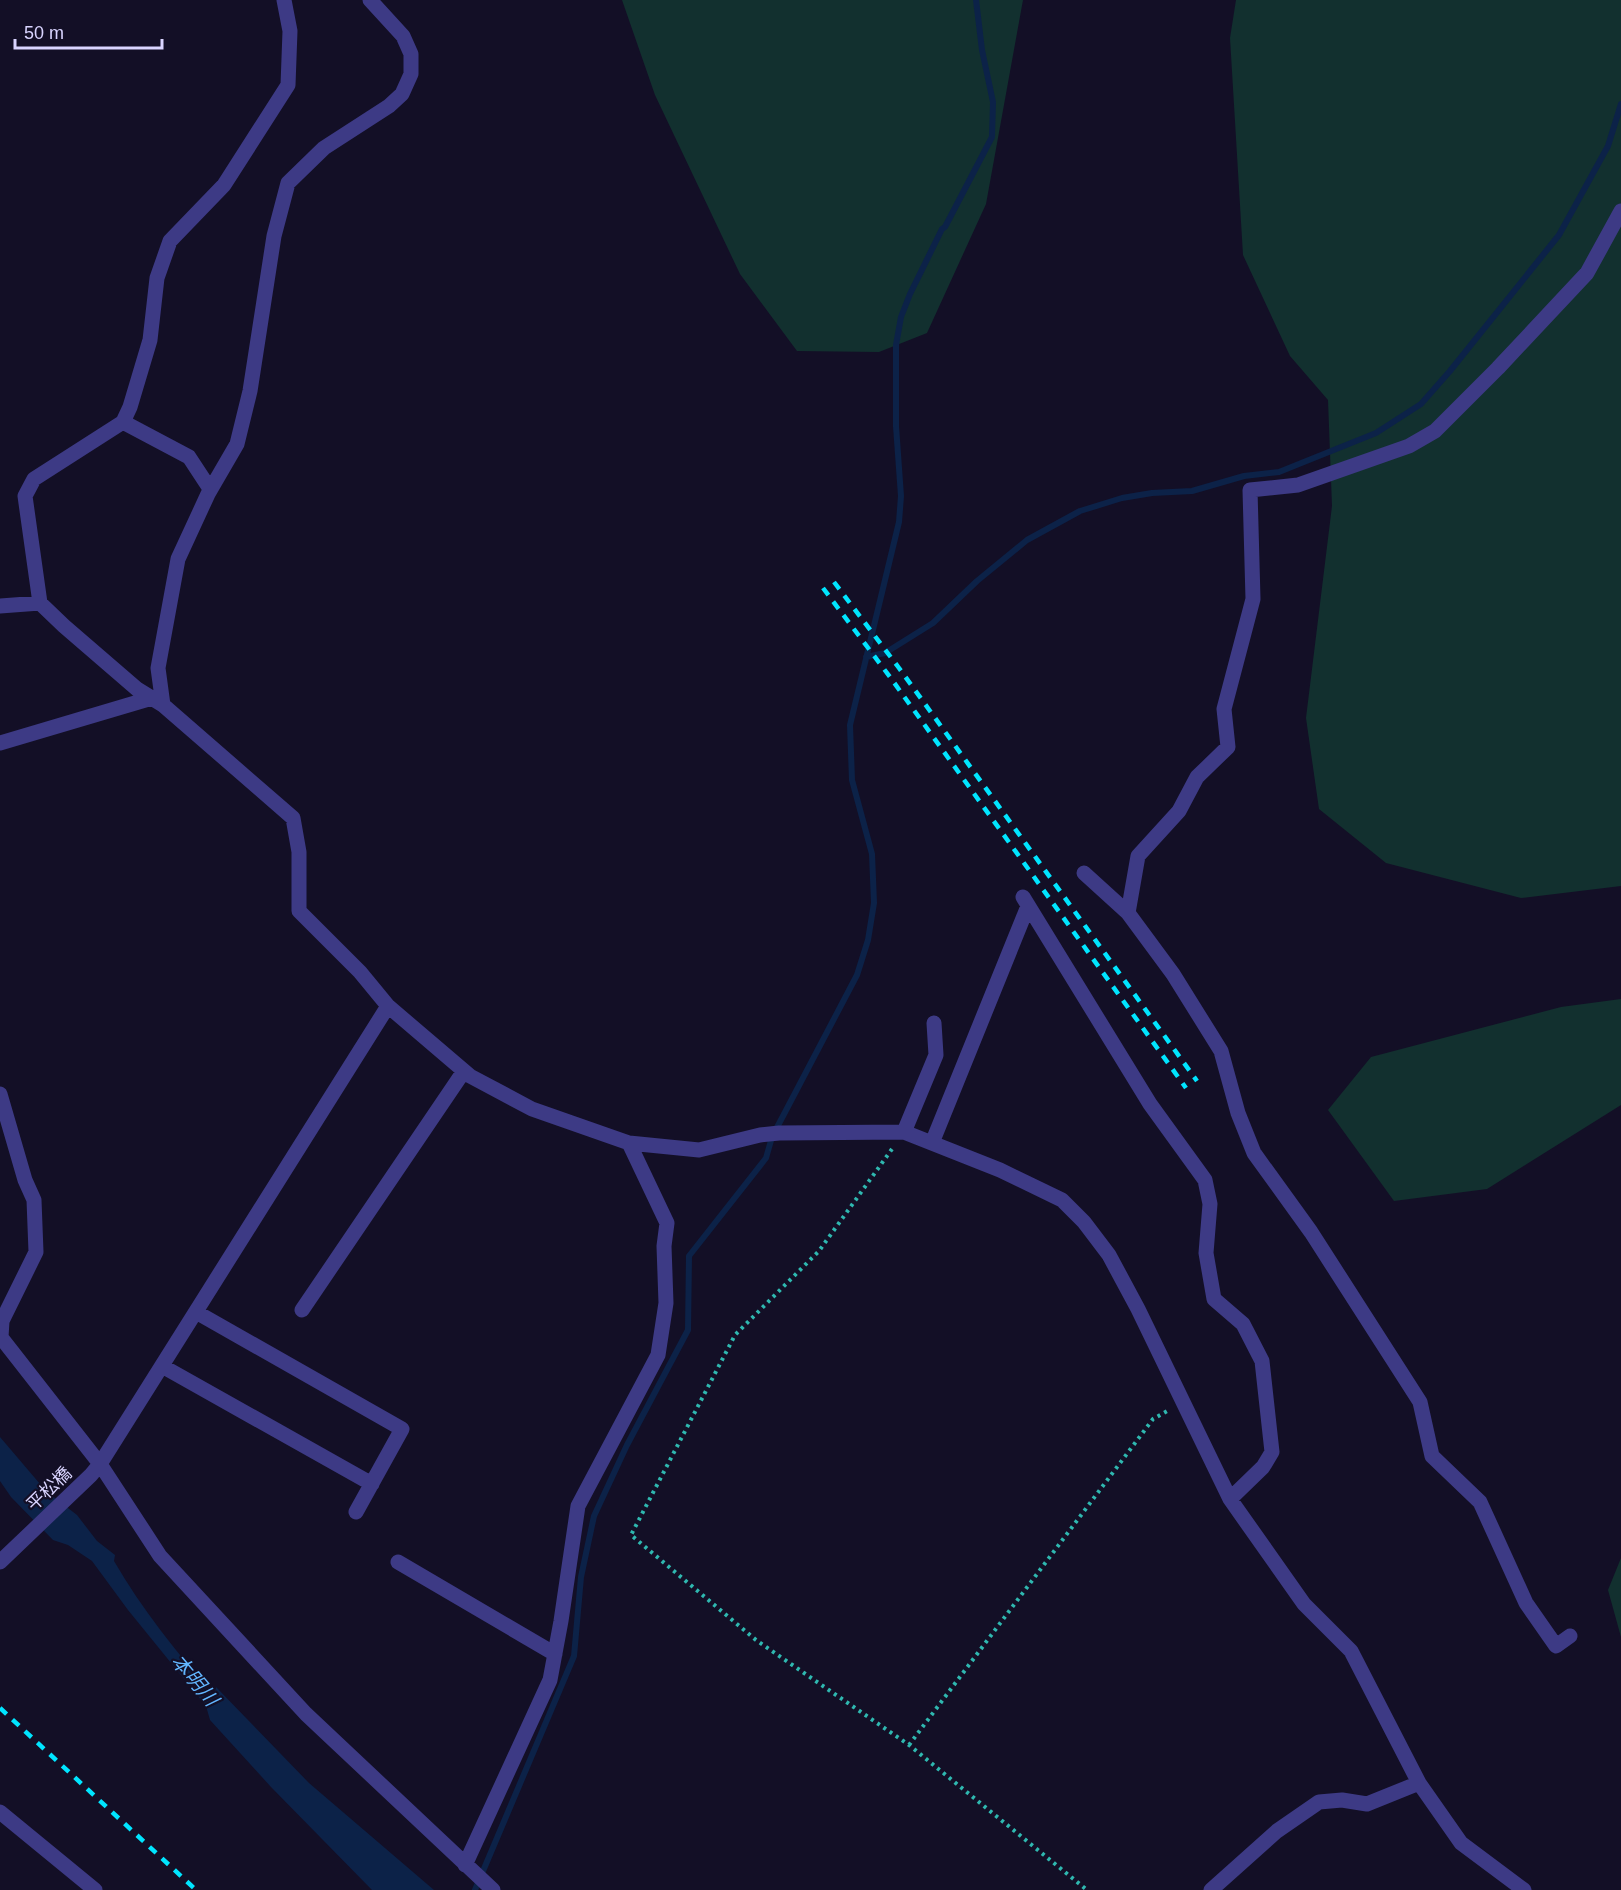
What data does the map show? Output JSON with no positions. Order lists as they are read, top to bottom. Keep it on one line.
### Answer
{"streets":{"street":["平松橋"]},"water":["本明川"],"scale_bar":"50 m"}
